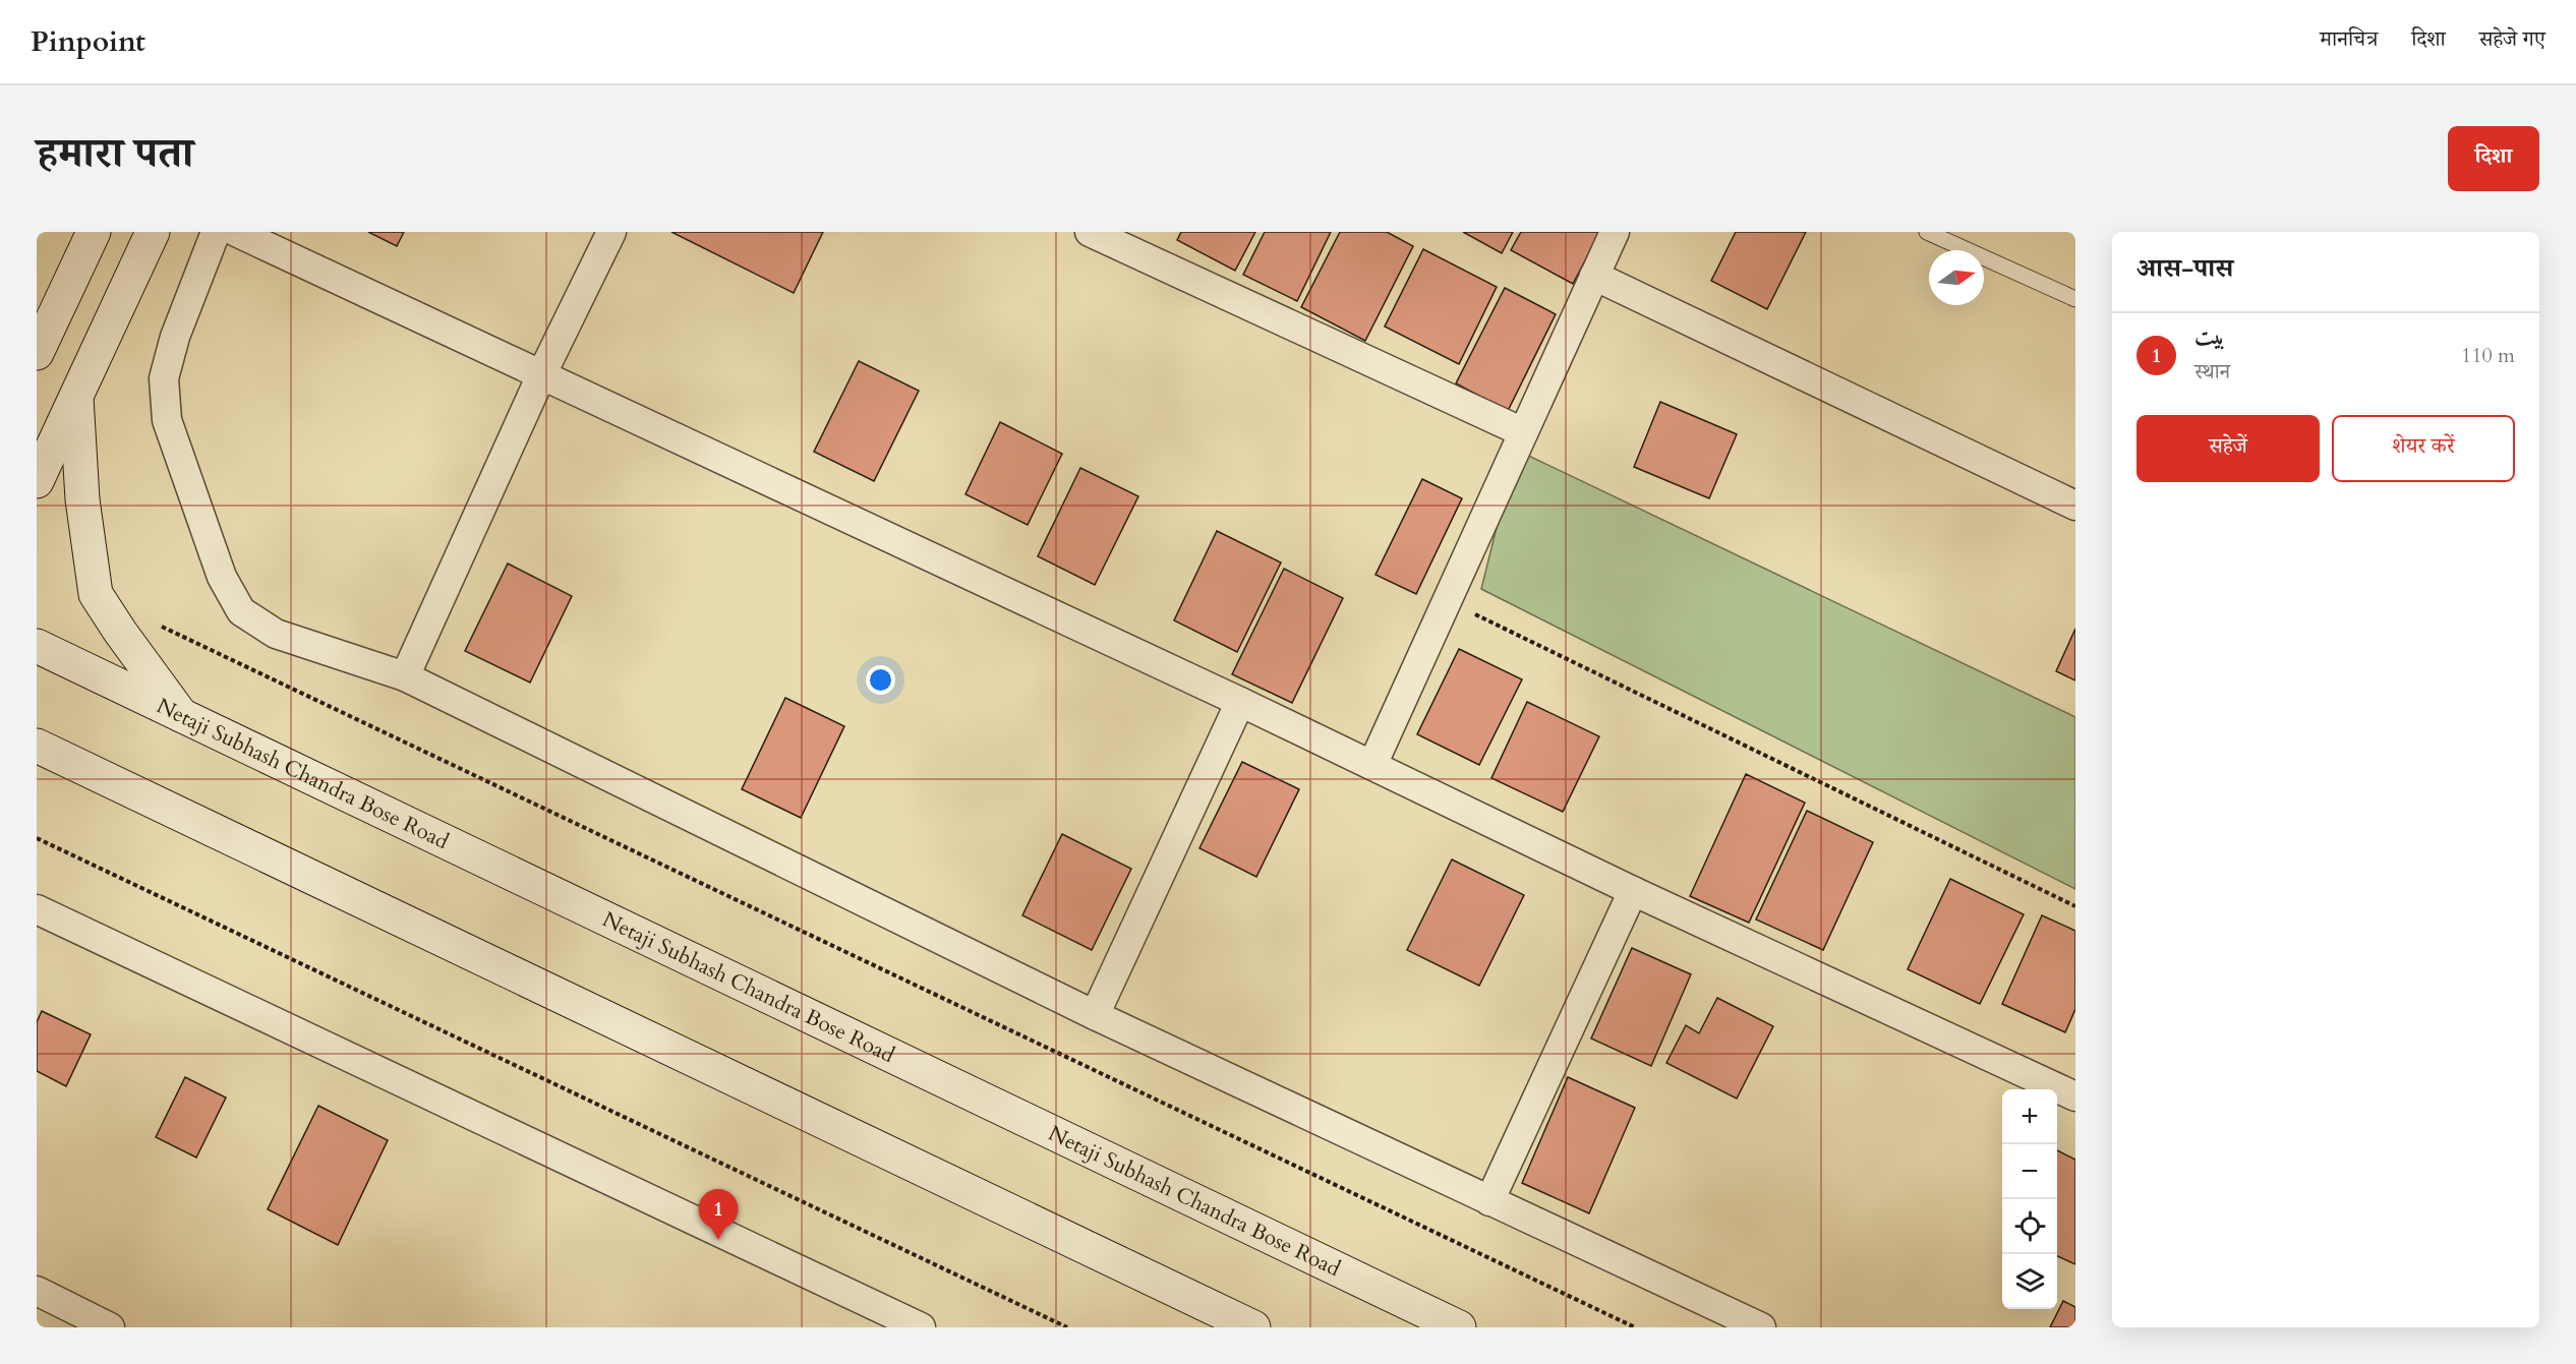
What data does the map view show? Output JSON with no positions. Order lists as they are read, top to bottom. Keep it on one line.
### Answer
{"streets":{"main road":["Netaji Subhash Chandra Bose Road"]},"north":"right","page":{"header":"Pinpoint","nav":["मानचित्र","दिशा","सहेजे गए"],"title":"हमारा पता","buttons":["दिशा",["सहेजें","शेयर करें"]],"heading":"आस-पास","list":[{"mark":"1","name":"بيت","note":"स्थान","value":"110 m"}],"map_buttons":["+","−"],"pins":"1"}}
